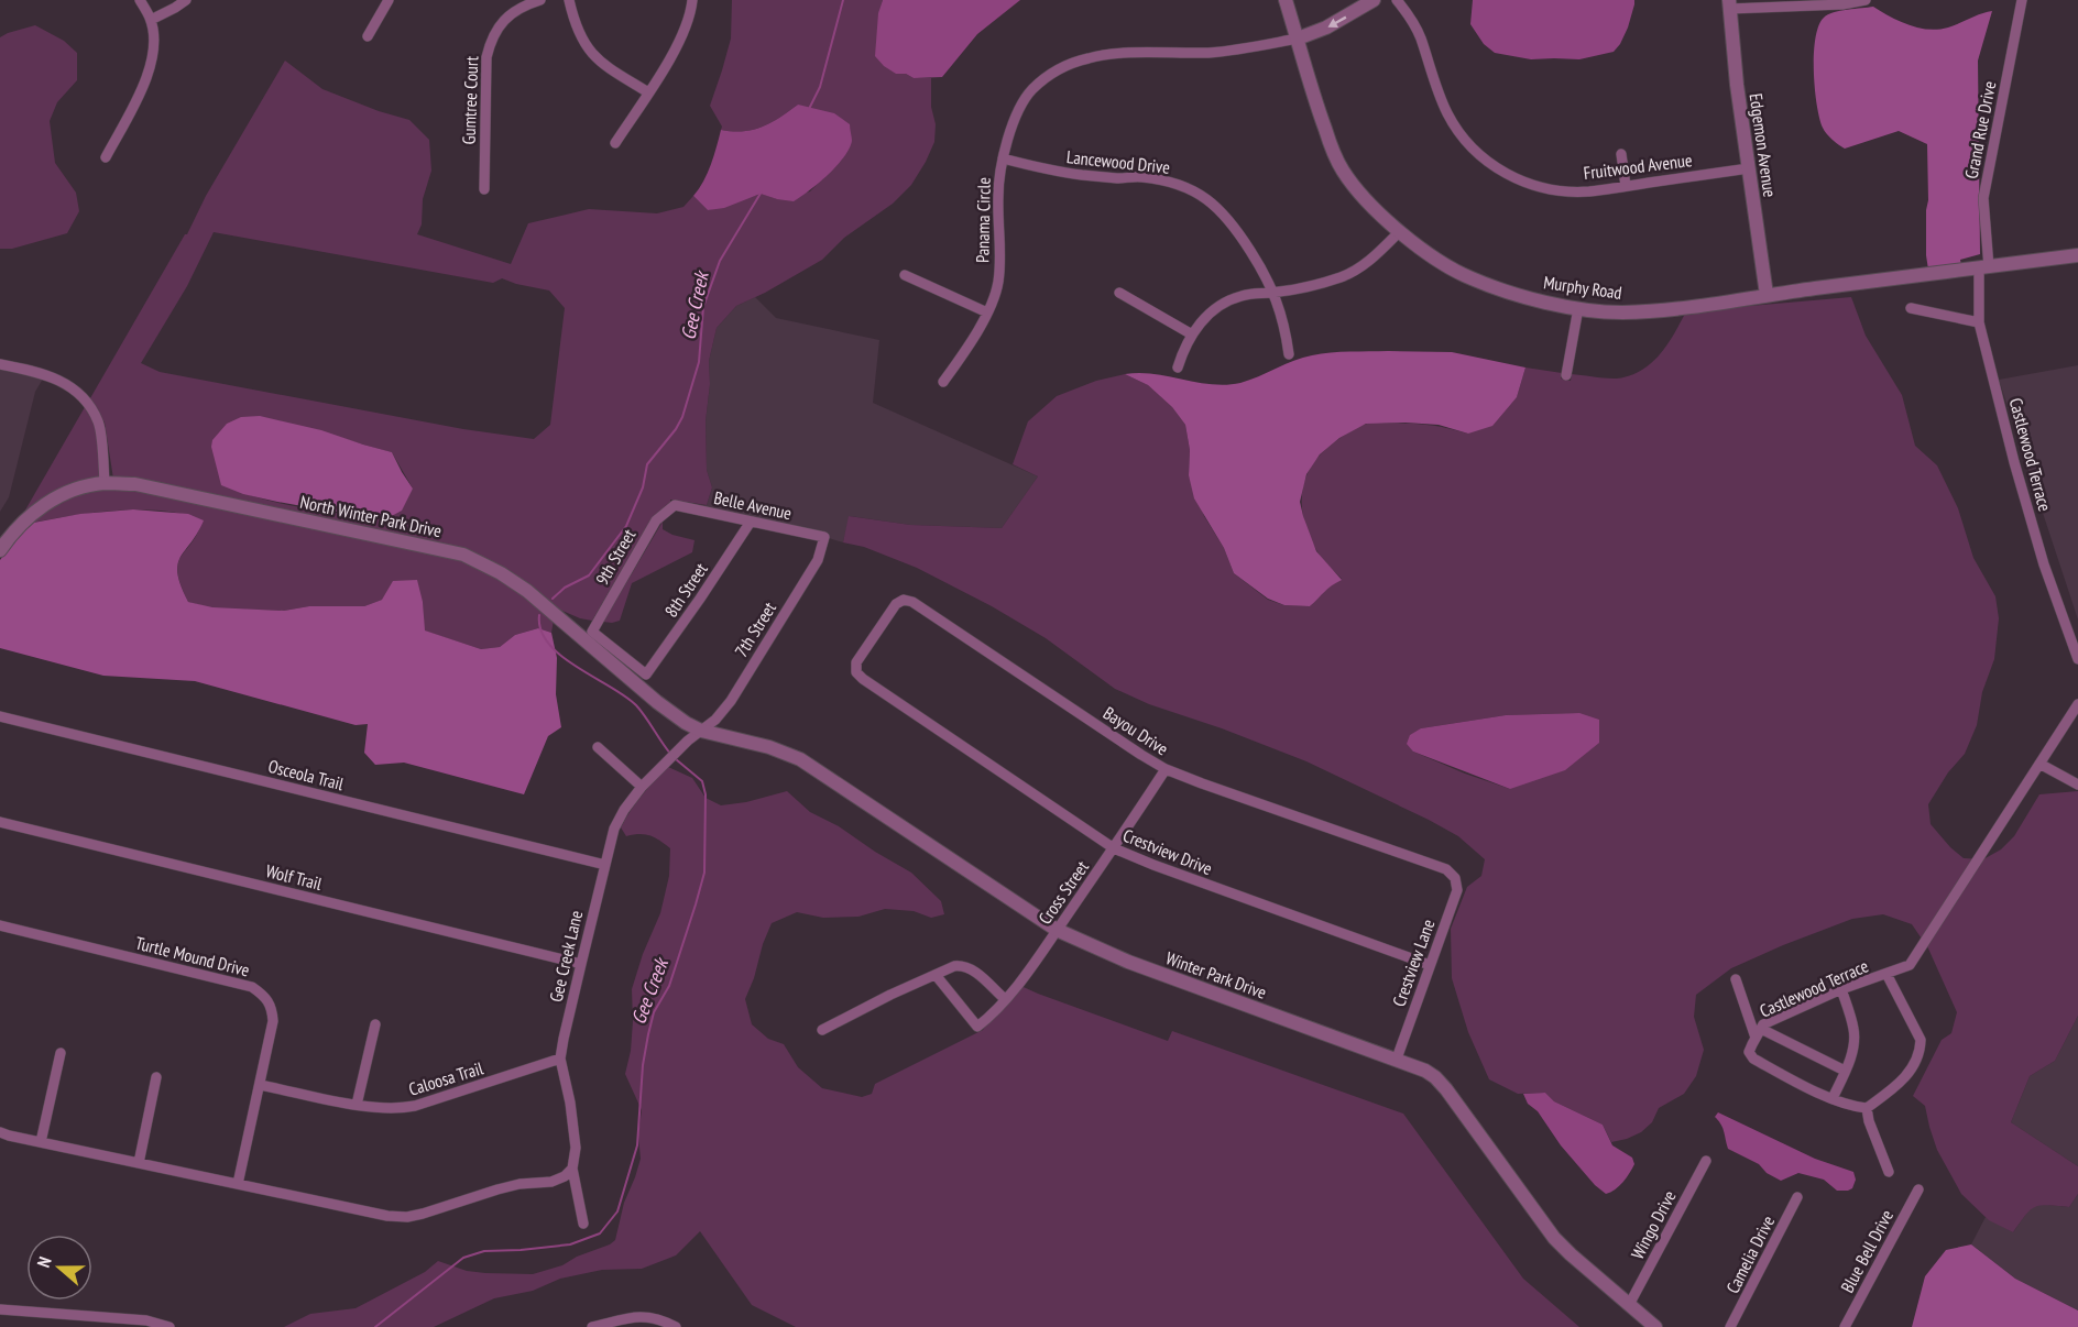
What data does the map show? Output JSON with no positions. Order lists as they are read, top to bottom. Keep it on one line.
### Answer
{"streets":{"street":["Gumtree Court","Grand Rue Drive","Edgemon Avenue","Lancewood Drive","Fruitwood Avenue","Panama Circle","Murphy Road","Castlewood Terrace","Belle Avenue","North Winter Park Drive","9th Street","8th Street","7th Street","Bayou Drive","Osceola Trail","Crestview Drive","Wolf Trail","Cross Street","Turtle Mound Drive","Gee Creek Lane","Crestview Lane","Winter Park Drive","Caloosa Trail","Wingo Drive","Blue Bell Drive","Camelia Drive"]},"crossings":[["Grand Rue Drive","Murphy Road"],["Grand Rue Drive","Castlewood Terrace"],["Edgemon Avenue","Fruitwood Avenue"],["Edgemon Avenue","Murphy Road"],["Lancewood Drive","Panama Circle"],["Panama Circle","Murphy Road"],["Belle Avenue","9th Street"],["Belle Avenue","8th Street"],["Belle Avenue","7th Street"],["North Winter Park Drive","7th Street"],["North Winter Park Drive","Gee Creek Lane"],["North Winter Park Drive","Winter Park Drive"],["9th Street","8th Street"],["7th Street","Gee Creek Lane"],["7th Street","Winter Park Drive"],["Bayou Drive","Crestview Drive"],["Bayou Drive","Cross Street"],["Bayou Drive","Crestview Lane"],["Osceola Trail","Gee Creek Lane"],["Crestview Drive","Cross Street"],["Crestview Drive","Crestview Lane"],["Wolf Trail","Gee Creek Lane"],["Cross Street","Winter Park Drive"],["Turtle Mound Drive","Caloosa Trail"],["Gee Creek Lane","Winter Park Drive"],["Gee Creek Lane","Caloosa Trail"],["Crestview Lane","Winter Park Drive"],["Winter Park Drive","Wingo Drive"]],"water":["Gee Creek"],"north":"left"}
